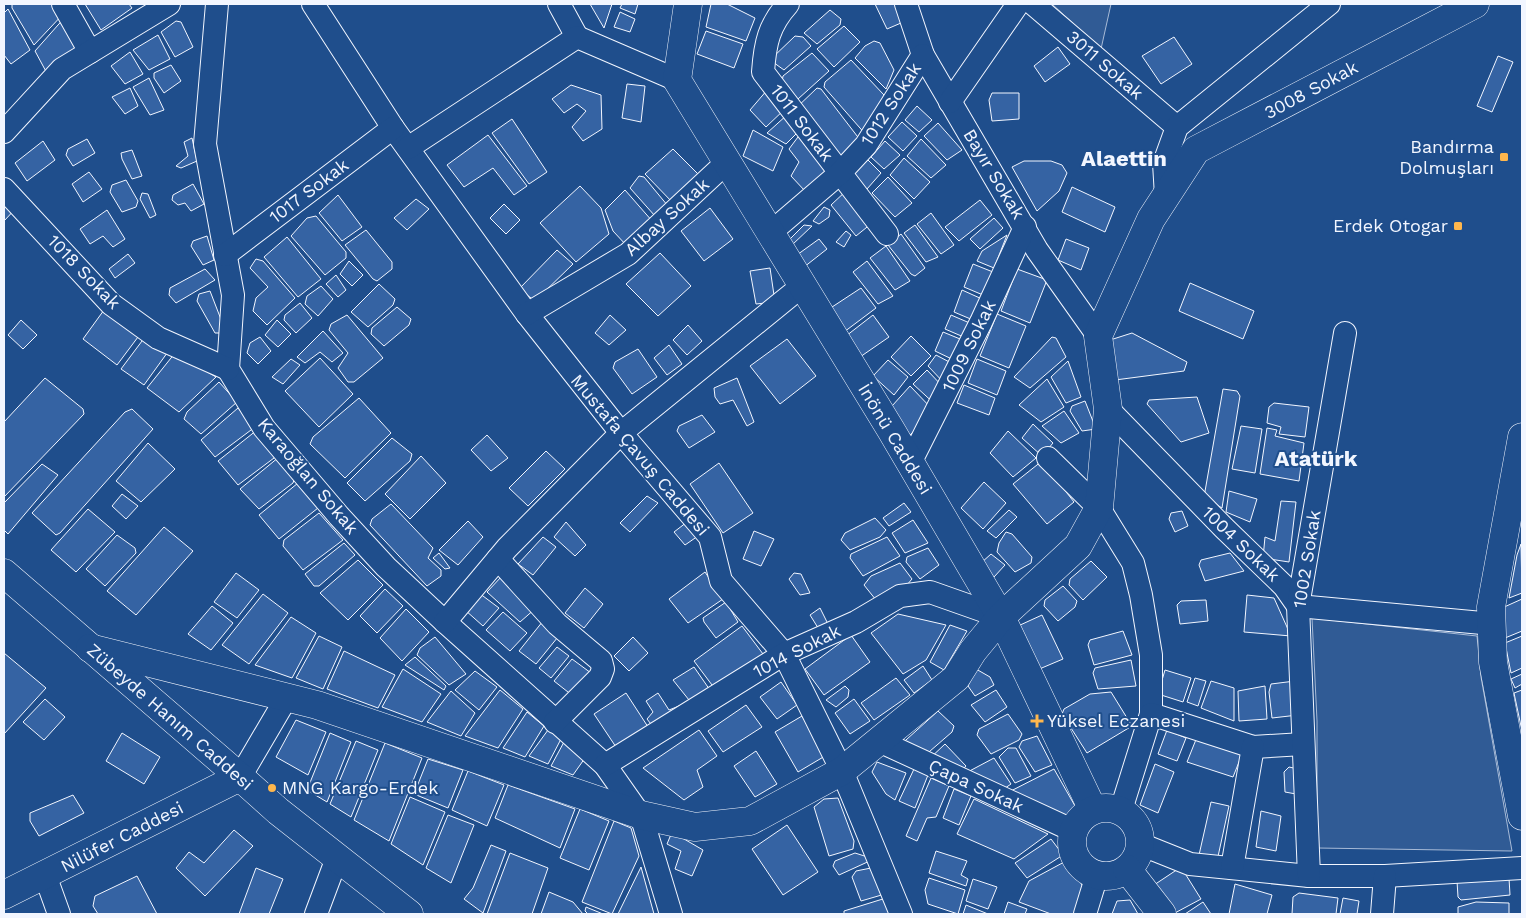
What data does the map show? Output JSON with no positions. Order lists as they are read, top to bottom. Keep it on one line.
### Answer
{"streets":{"main road":["3008 Sokak","İnönü Caddesi","Zübeyde Hanım Caddesi","Nilüfer Caddesi"],"street":["3011 Sokak","1012 Sokak","1011 Sokak","Bayır Sokak","1017 Sokak","Albay Sokak","1018 Sokak","1009 Sokak","Mustafa Çavuş Caddesi","Karaoğlan Sokak","1004 Sokak","1002 Sokak","1014 Sokak","Çapa Sokak"]},"crossings":[["3008 Sokak","Bayır Sokak"],["1012 Sokak","1011 Sokak"],["1012 Sokak","Bayır Sokak"],["1012 Sokak","İnönü Caddesi"],["Bayır Sokak","1009 Sokak"],["1017 Sokak","Mustafa Çavuş Caddesi"],["Albay Sokak","İnönü Caddesi"],["Albay Sokak","Mustafa Çavuş Caddesi"],["1018 Sokak","Karaoğlan Sokak"],["1009 Sokak","İnönü Caddesi"],["İnönü Caddesi","1014 Sokak"],["İnönü Caddesi","Çapa Sokak"],["Mustafa Çavuş Caddesi","1014 Sokak"],["Karaoğlan Sokak","1014 Sokak"],["1004 Sokak","1002 Sokak"],["Zübeyde Hanım Caddesi","Nilüfer Caddesi"]],"districts":["Alaettin","Atatürk"],"places":{"transit":["Bandırma Dolmuşları","Erdek Otogar"],"health":["Yüksel Eczanesi"],"other":["MNG Kargo-Erdek"]}}
